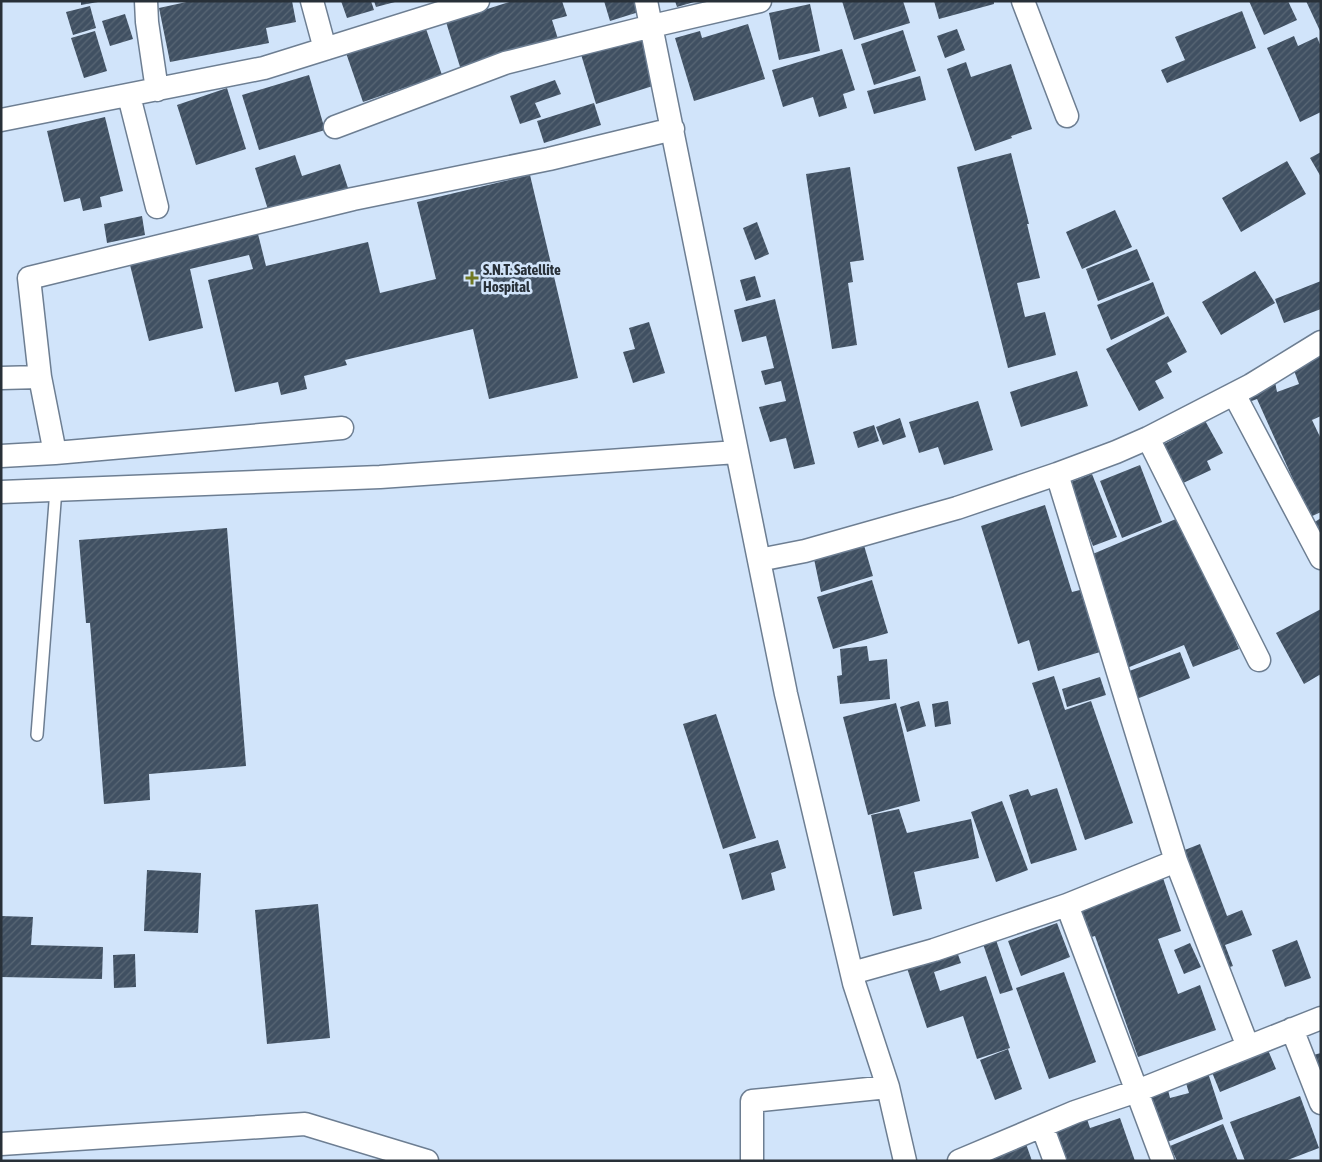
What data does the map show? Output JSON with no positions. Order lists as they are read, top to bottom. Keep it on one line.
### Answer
{"places":{"health":["S.N.T. Satellite Hospital"]}}
